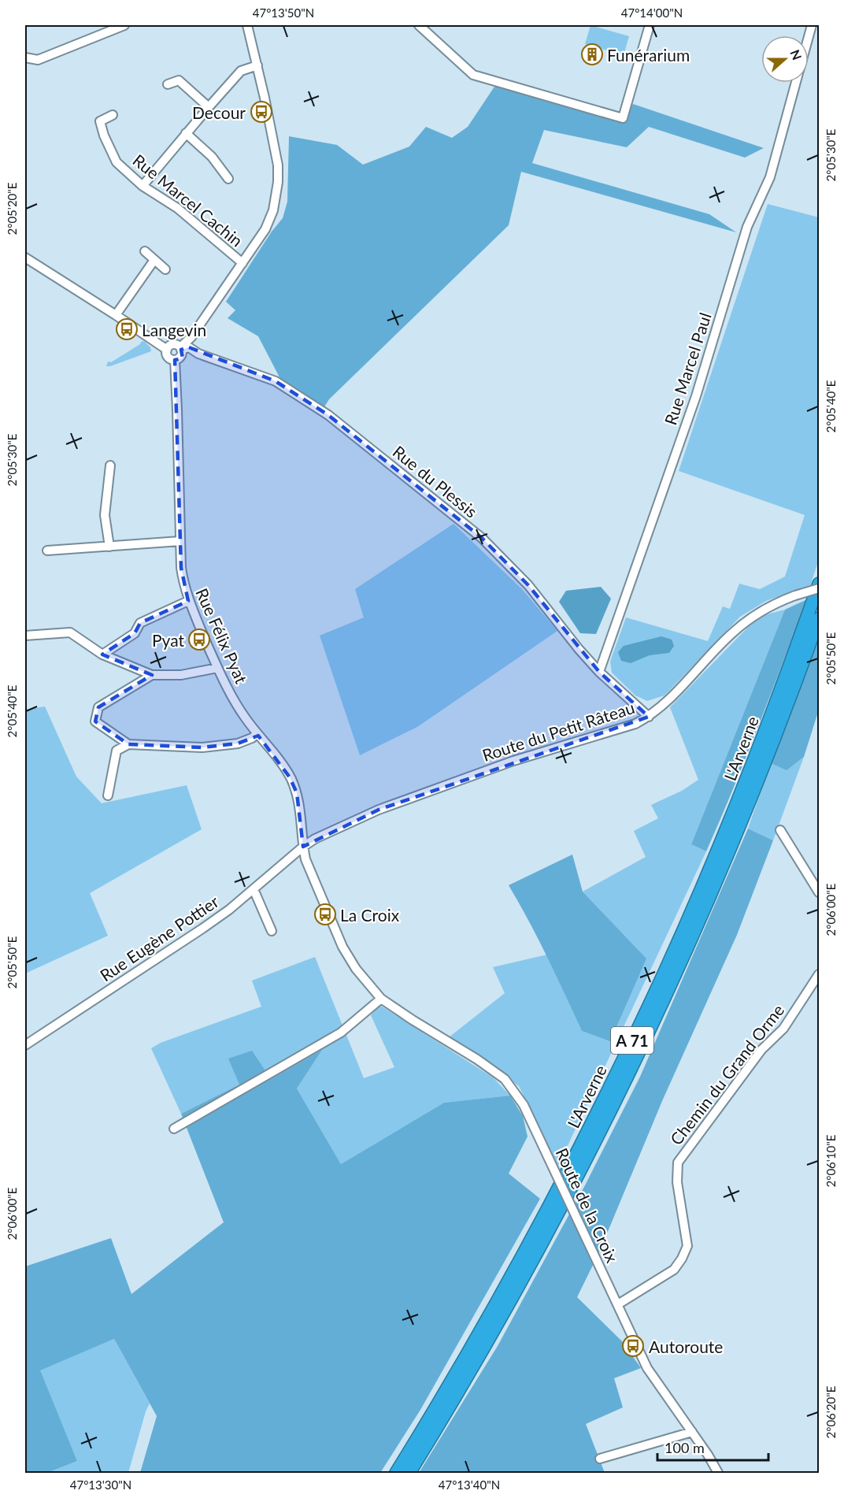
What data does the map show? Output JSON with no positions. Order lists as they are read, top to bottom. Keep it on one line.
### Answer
{"streets":{"highway":["L'Arverne","A 71"],"street":["Rue Marcel Cachin","Rue Marcel Paul","Rue du Plessis","Rue Félix Pyat","Route du Petit Râteau","Rue Eugène Pottier","Chemin du Grand Orme","Route de la Croix"]},"crossings":[["Rue Marcel Paul","Rue du Plessis"],["Rue du Plessis","Rue Félix Pyat"],["Rue du Plessis","Route du Petit Râteau"],["Rue Félix Pyat","Route du Petit Râteau"],["Rue Félix Pyat","Rue Eugène Pottier"],["Rue Félix Pyat","Route de la Croix"],["Route du Petit Râteau","Rue Eugène Pottier"],["Route du Petit Râteau","Route de la Croix"],["Rue Eugène Pottier","Route de la Croix"],["Chemin du Grand Orme","Route de la Croix"]],"places":{"building":["Funérarium"],"bus stop":["Decour","Langevin","Pyat","La Croix","Autoroute"]},"scale_bar":"100 m","north":"right","coordinates":["47°13'50\"N","47°14'00\"N","2°05'30\"E","2°05'20\"E","2°05'40\"E","2°05'50\"E","2°06'00\"E","2°06'10\"E","2°06'20\"E","47°13'30\"N","47°13'40\"N"]}
